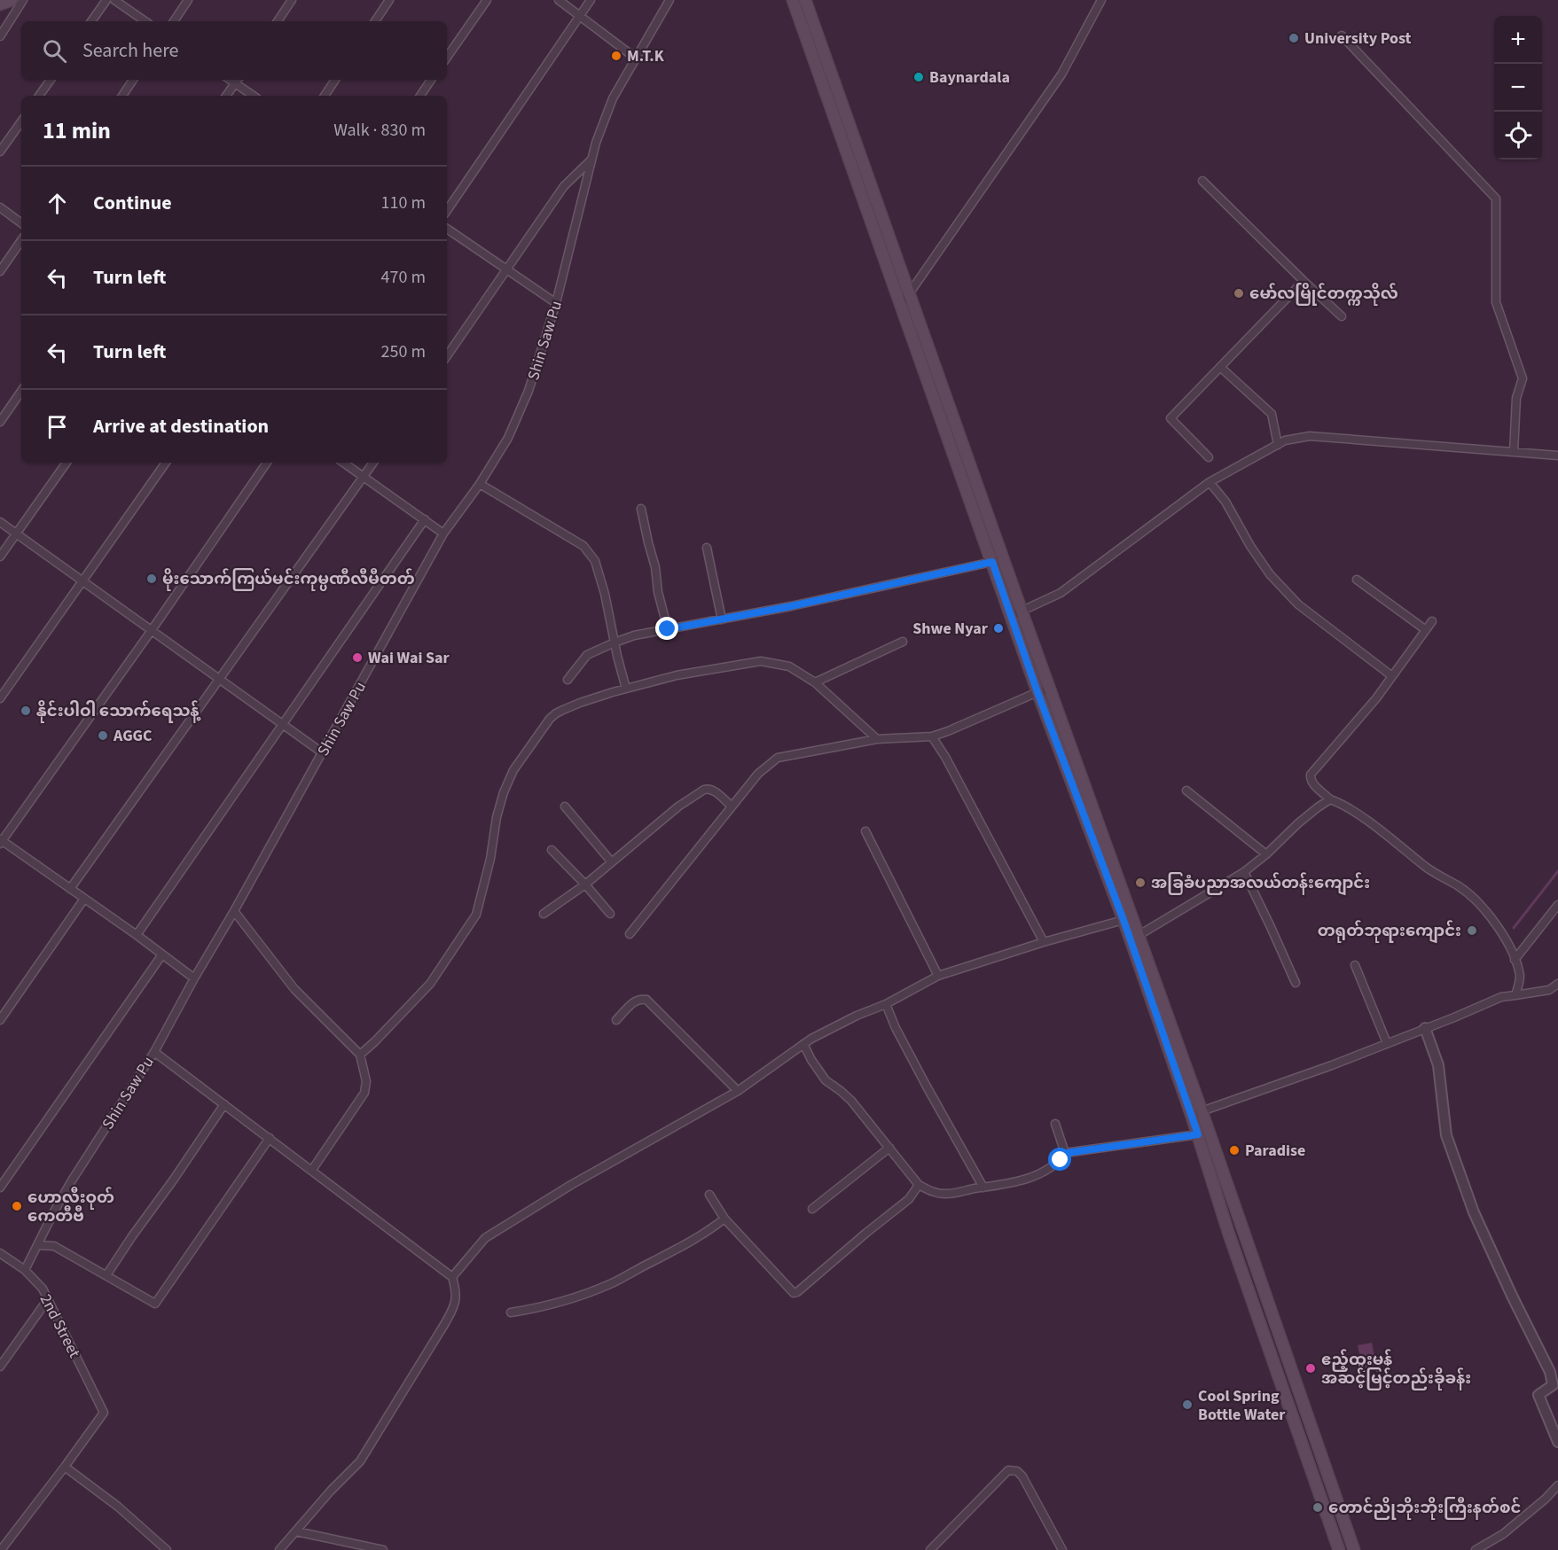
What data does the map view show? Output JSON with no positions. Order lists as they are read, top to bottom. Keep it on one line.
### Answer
{"streets":{"street":["Shin Saw Pu","2nd Street"]},"crossings":[["Shin Saw Pu","2nd Street"]],"places":["University Post","M.T.K","Baynardala","မော်လမြိုင်တက္ကသိုလ်","မိုးသောက်ကြယ်မင်းကုမ္ပဏီလီမီတတ်","Shwe Nyar","Wai Wai Sar","နိုင်းပါဝါ သောက်ရေသန့်","AGGC","အခြခံပညာအလယ်တန်းကျောင်း","တရုတ်ဘုရားကျောင်း","Paradise","ဟောလီးဝုတ် ကေတီဗီ","ဧည့်ထူးမွန် အဆင့်မြင့်တည်းခိုခန်း","Cool Spring Bottle Water","တောင်ညိုဘိုးဘိုးကြီးနတ်စင်"],"page":{"map_buttons":["+","−"],"search":"Search here","heading":["11 min","Walk · 830 m"],"list":[["Continue","110 m"],["Turn left","470 m"],["Turn left","250 m"],"Arrive at destination"]}}
